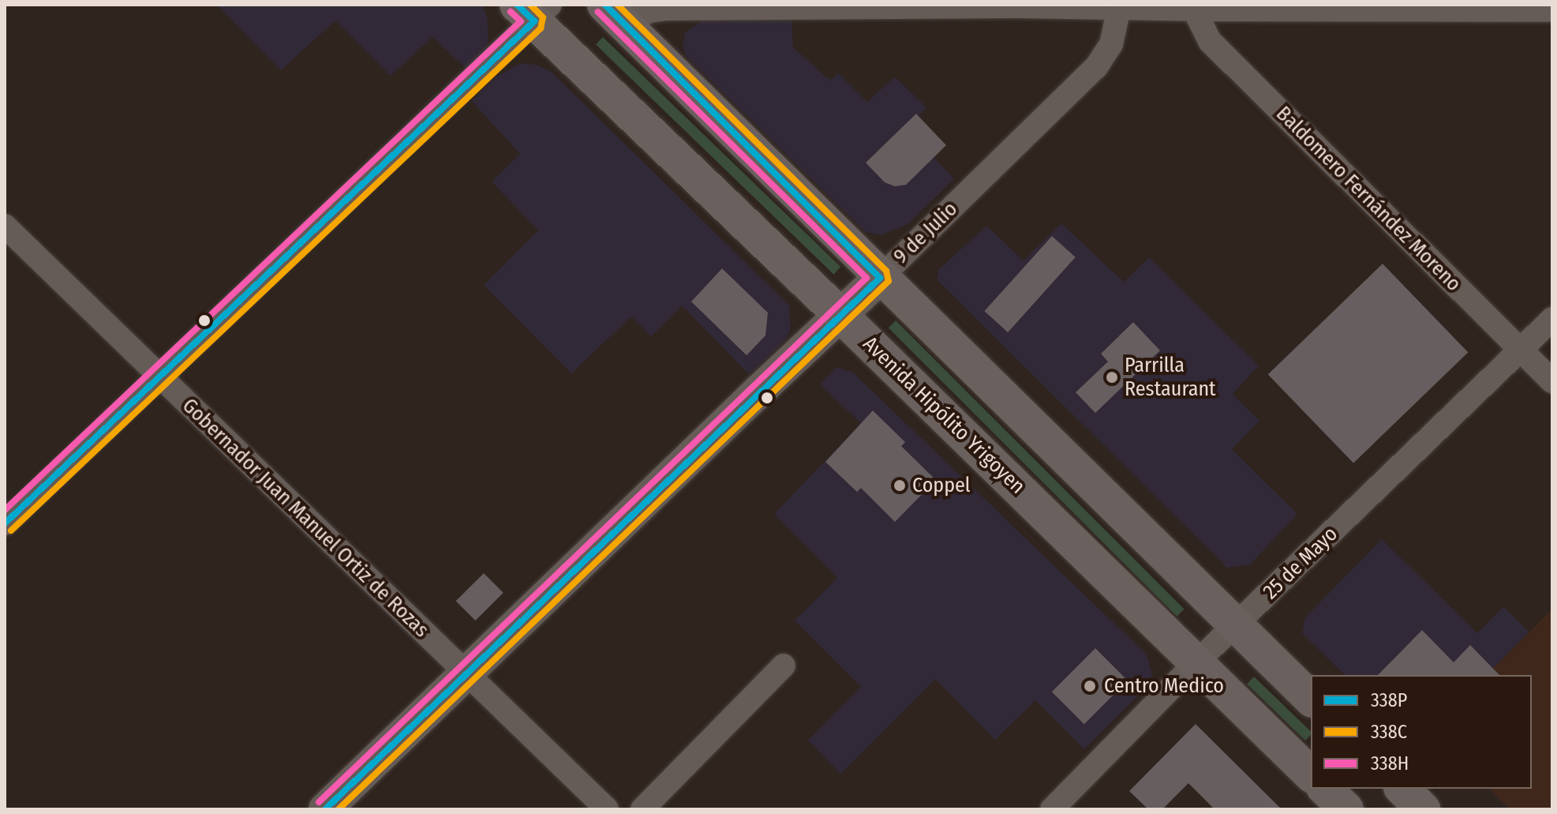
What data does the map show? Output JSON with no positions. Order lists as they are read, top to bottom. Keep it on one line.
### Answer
{"streets":{"main road":["Avenida Hipólito Yrigoyen"],"street":["Baldomero Fernández Moreno","9 de Julio","Gobernador Juan Manuel Ortiz de Rozas","25 de Mayo"]},"crossings":[["Baldomero Fernández Moreno","25 de Mayo"],["9 de Julio","Avenida Hipólito Yrigoyen"],["9 de Julio","Gobernador Juan Manuel Ortiz de Rozas"],["Avenida Hipólito Yrigoyen","25 de Mayo"]],"places":["Parrilla Restaurant","Coppel","Centro Medico"],"lines":["transit line 338P","transit line 338C","transit line 338H"],"legend":["338P","338C","338H"]}
